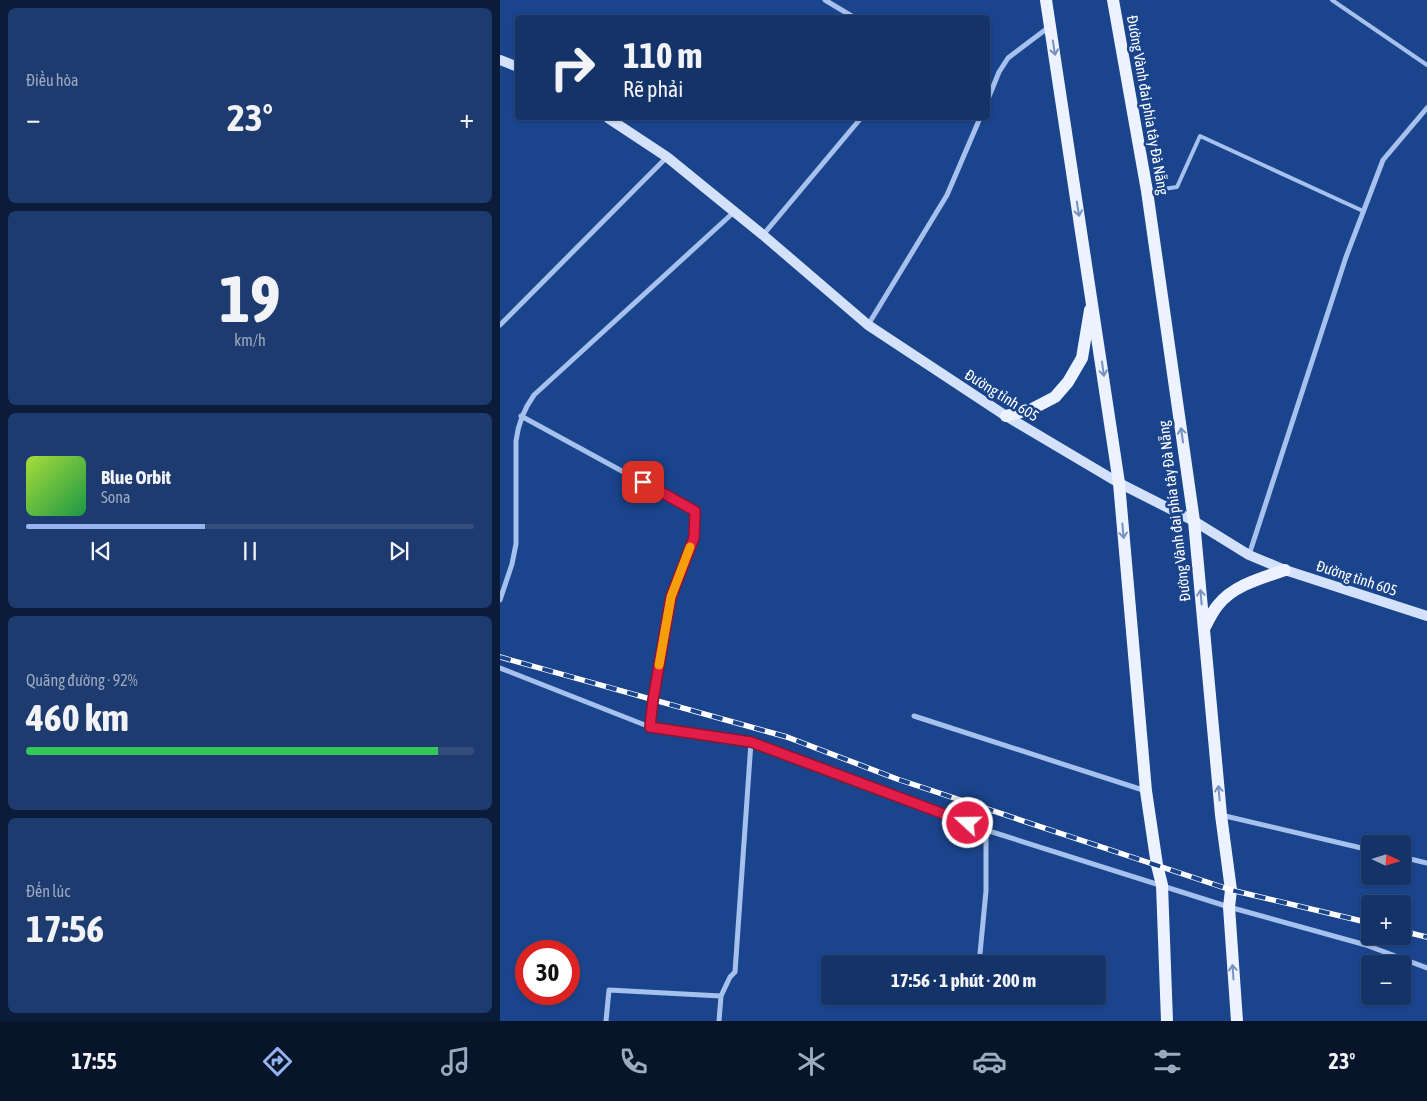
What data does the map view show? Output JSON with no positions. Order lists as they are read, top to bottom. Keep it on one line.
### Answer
{"streets":{"main road":["Đường Vành đai phía tây Đà Nẵng","Đường tỉnh 605"]},"crossings":[["Đường Vành đai phía tây Đà Nẵng","Đường tỉnh 605"]],"north":"right","page":{"tile":["Điều hòa",["19","km/h"],["Quãng đường · 92%","460 km"],["Đến lúc","17:56"]],"turn":["110 m","Rẽ phải"],"heat":["−","23°","+"],"song":["Blue Orbit","Sona"],"map_buttons":["+","−"],"limit":"30","trip":"17:56 · 1 phút · 200 m","tabs":["17:55","23°"]}}
